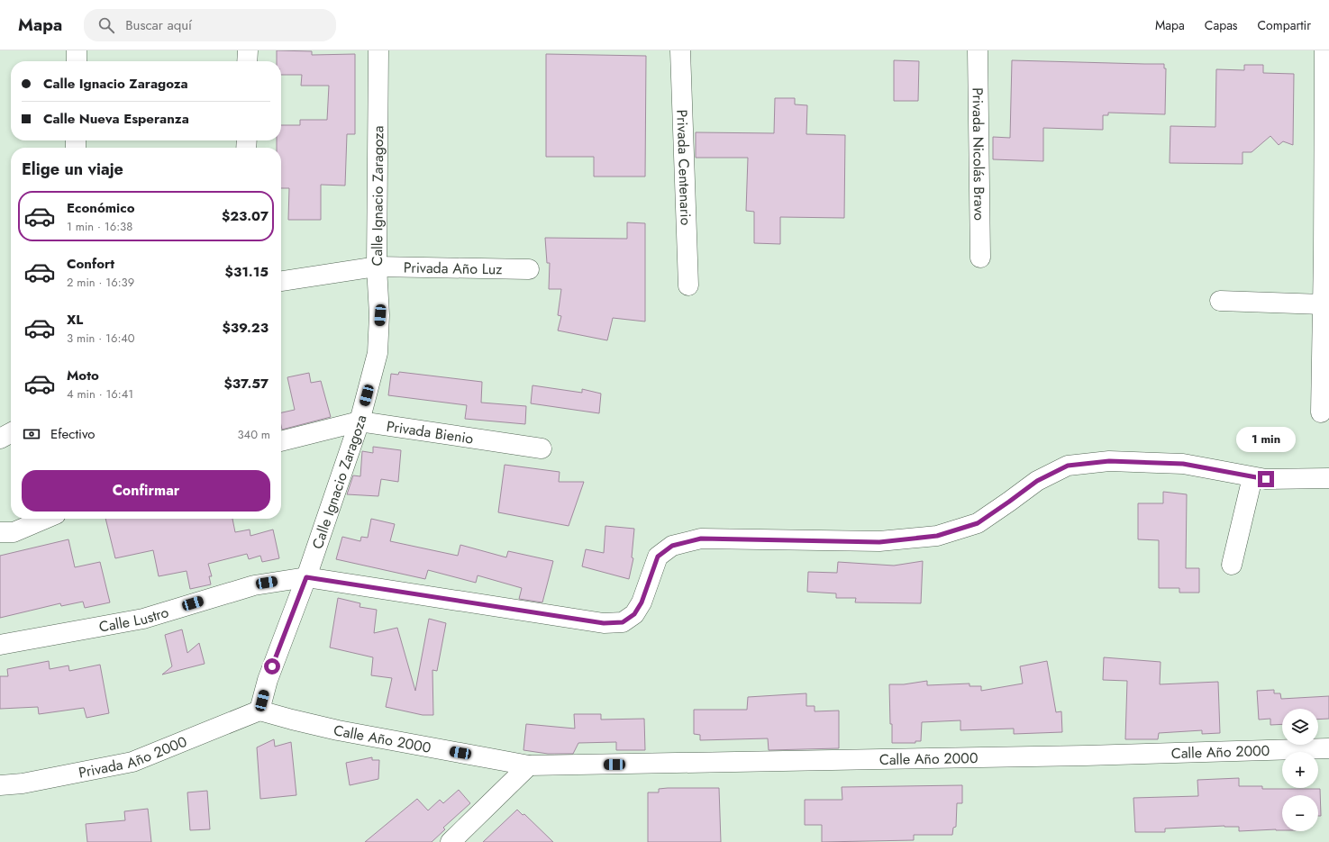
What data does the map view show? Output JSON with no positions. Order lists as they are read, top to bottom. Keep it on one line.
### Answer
{"streets":{"street":["Privada Nicolás Bravo","Privada Centenario","Calle Ignacio Zaragoza","Privada Año Luz","Privada Bienio","Calle Lustro","Calle Año 2000","Privada Año 2000"]},"crossings":[["Calle Ignacio Zaragoza","Privada Año Luz"],["Calle Ignacio Zaragoza","Privada Bienio"],["Calle Ignacio Zaragoza","Calle Lustro"],["Calle Ignacio Zaragoza","Calle Año 2000"],["Calle Ignacio Zaragoza","Privada Año 2000"],["Calle Año 2000","Privada Año 2000"]],"page":{"header":"Mapa","search":"Buscar aquí","nav":["Mapa","Capas","Compartir"],"banner":["Calle Ignacio Zaragoza","Calle Nueva Esperanza"],"heading":"Elige un viaje","list":[{"name":"Económico","note":"1 min · 16:38","value":"$23.07"},{"name":"Confort","note":"2 min · 16:39","value":"$31.15"},{"name":"XL","note":"3 min · 16:40","value":"$39.23"},{"name":"Moto","note":"4 min · 16:41","value":"$37.57"}],"pay":["Efectivo","340 m"],"bubble":"1 min","buttons":"Confirmar","map_buttons":["+","−"]}}
